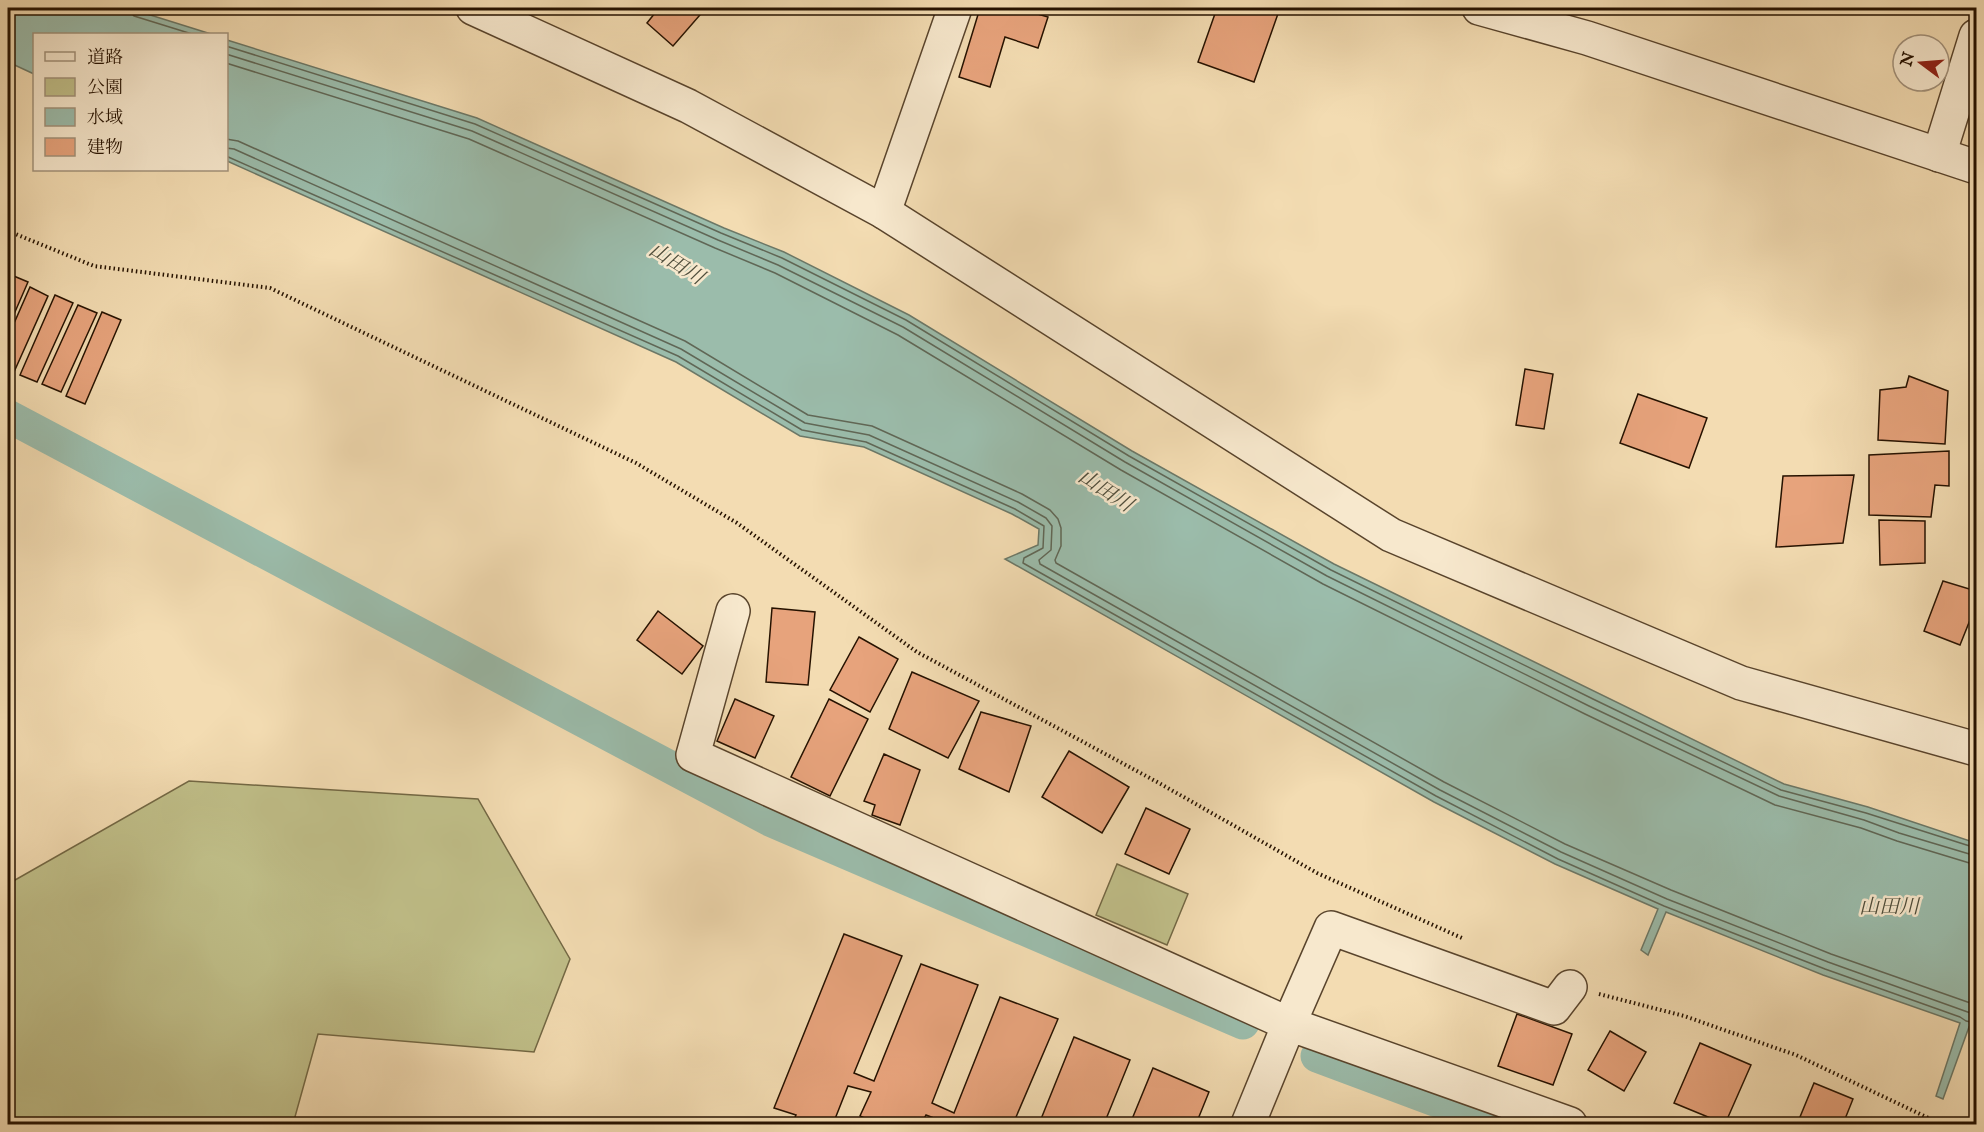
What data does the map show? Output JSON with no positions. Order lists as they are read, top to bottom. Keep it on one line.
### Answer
{"water":["山田川"],"legend":["道路","公園","水域","建物"],"north":"left"}
